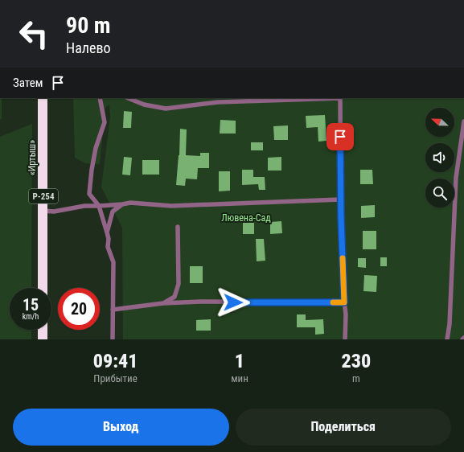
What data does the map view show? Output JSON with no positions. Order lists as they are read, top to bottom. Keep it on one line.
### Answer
{"streets":{"highway":["«Иртыш»","Р-254"]},"parks":["Лювена-Сад"],"north":"left","page":{"turn":["90 m","Налево"],"then":"Затем","speed":"15 km/h","limit":"20","eta":["09:41","Прибытие","1","мин","230","m"],"buttons":["Выход","Поделиться"]}}
